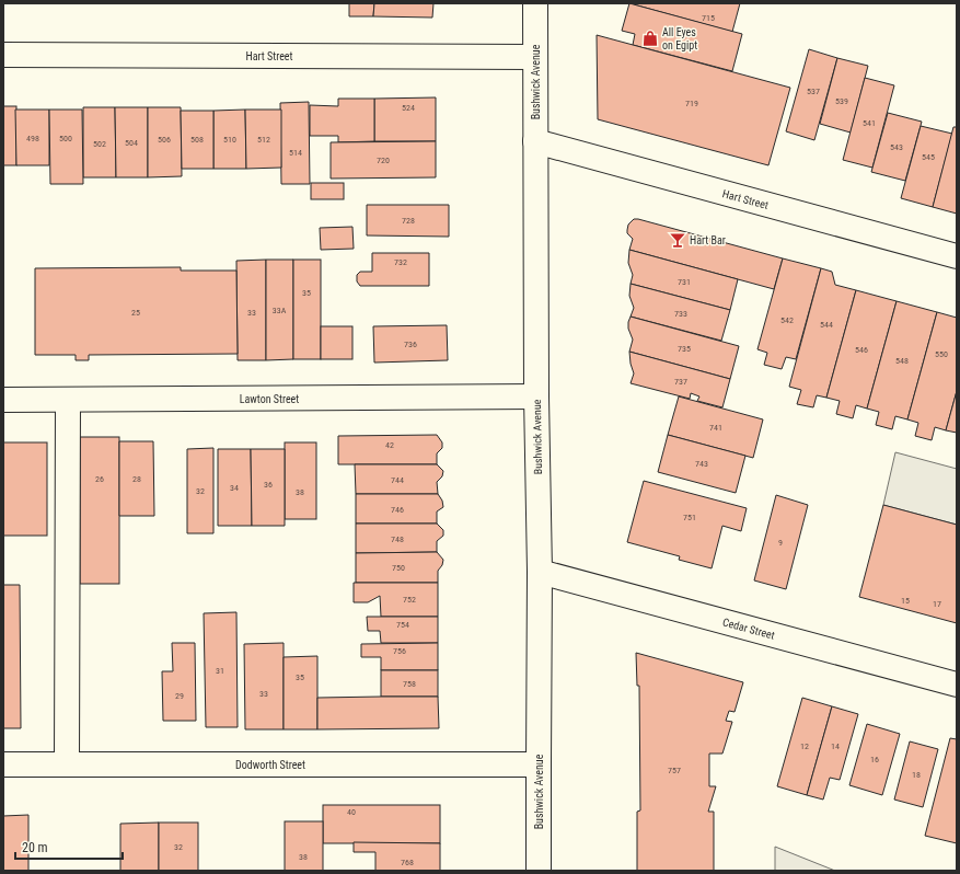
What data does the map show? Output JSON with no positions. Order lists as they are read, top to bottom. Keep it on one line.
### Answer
{"streets":{"street":["Hart Street","Bushwick Avenue","Lawton Street","Cedar Street","Dodworth Street"]},"crossings":[["Hart Street","Bushwick Avenue"],["Bushwick Avenue","Lawton Street"],["Bushwick Avenue","Cedar Street"],["Bushwick Avenue","Dodworth Street"]],"places":{"shop":["All Eyes on Egipt"],"bar":["Hart Bar"]},"house_numbers":["715","537","539","719","524","541","498","500","506","508","510","512","504","502","543","514","545","720","728","732","731","35","33A","25","33","733","542","544","736","735","546","550","548","737","741","42","743","26","28","744","36","34","32","38","746","751","748","9","750","752","15","17","754","756","31","35","758","33","29","12","14","16","757","18","40","32","38","768"],"scale_bar":"20 m"}
